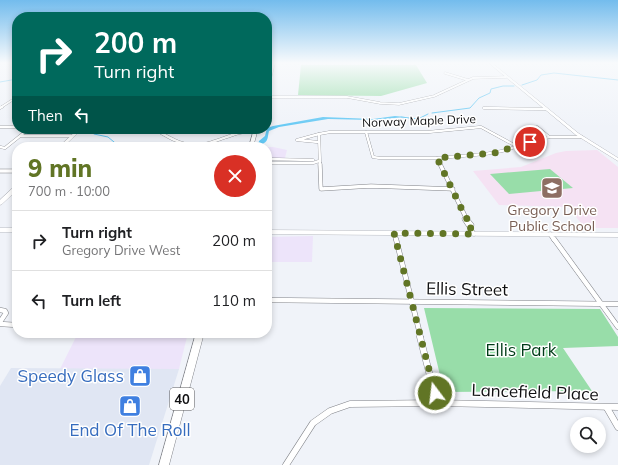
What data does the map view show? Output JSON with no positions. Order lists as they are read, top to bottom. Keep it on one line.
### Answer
{"streets":{"main road":["40"],"street":["Norway Maple Drive","Ellis Street","Lancefield Place"]},"parks":["Ellis Park"],"places":{"school or university":["Gregory Drive Public School"],"shop":["Speedy Glass","End Of The Roll"]},"page":{"turn":["200 m","Turn right"],"then":"Then","heading":["9 min","700 m · 10:00"],"list":[{"name":"Turn right","note":"Gregory Drive West","value":"200 m"},{"name":"Turn left","value":"110 m"}]}}
